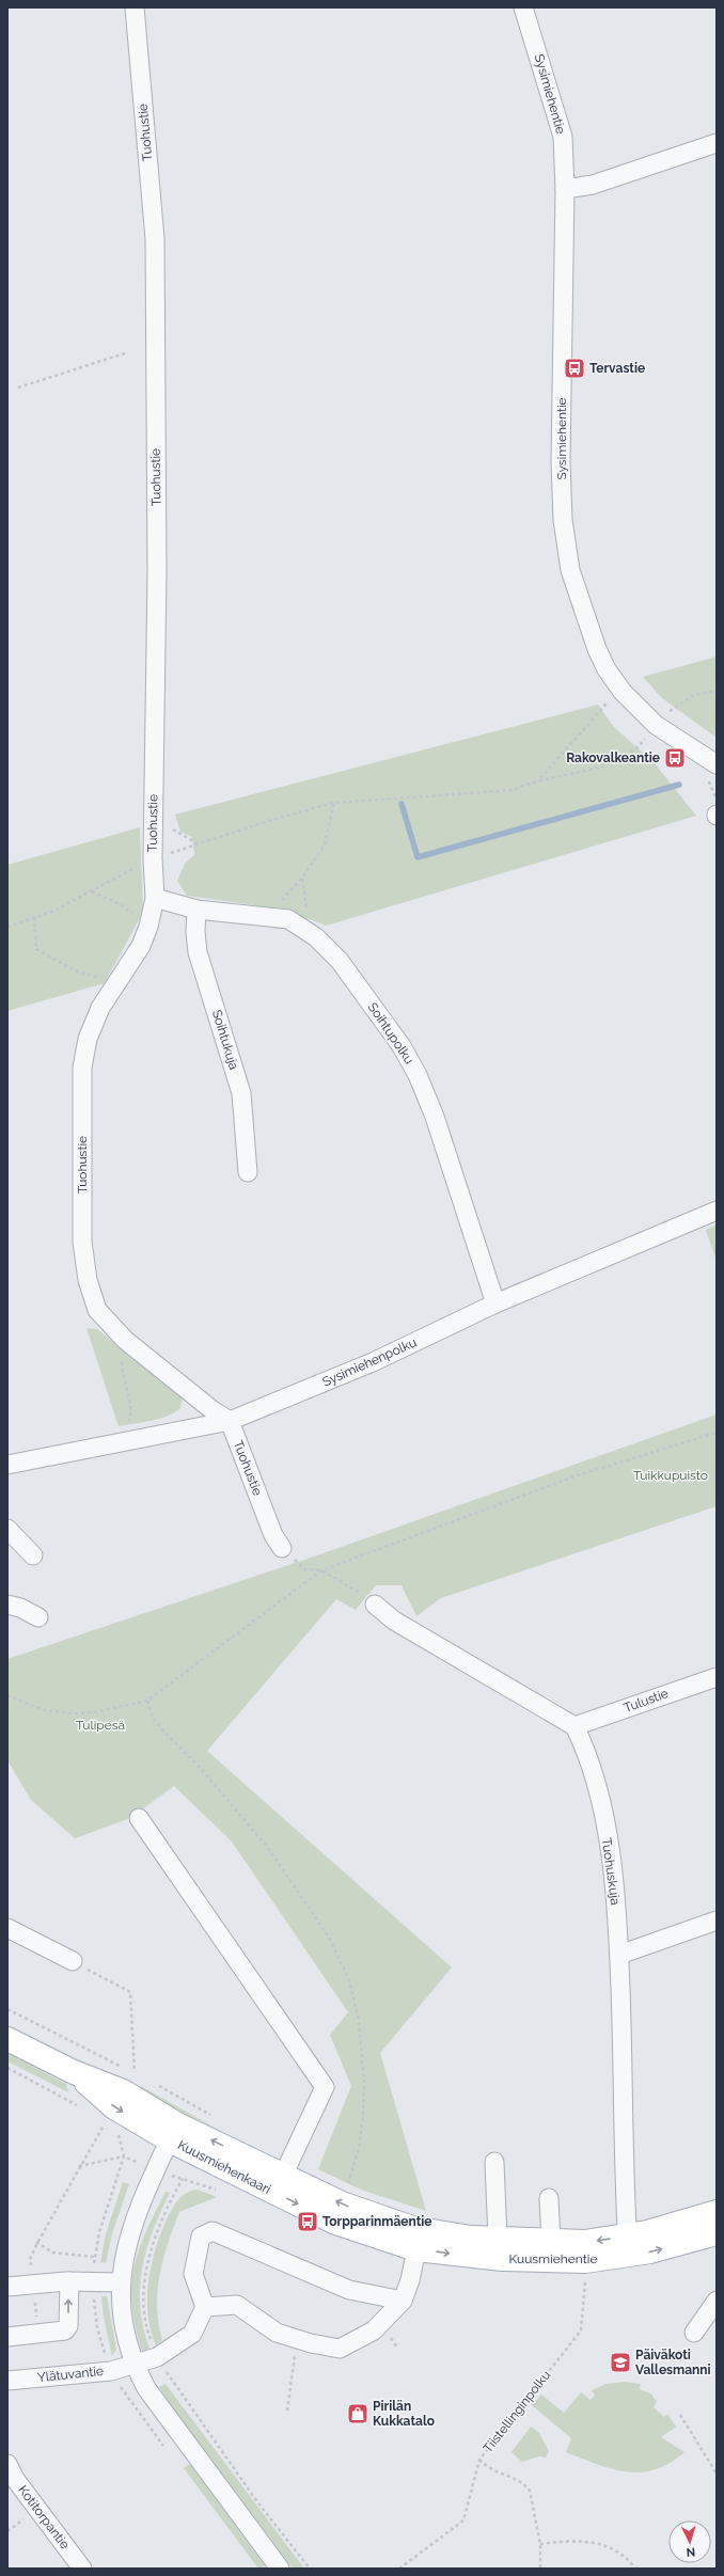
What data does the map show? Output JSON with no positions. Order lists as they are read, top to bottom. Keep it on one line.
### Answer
{"streets":{"main road":["Kuusmiehenkaari","Kuusmiehentie"],"street":["Sysimiehentie","Tuohustie","Soihtupolku","Soihtukuja","Sysimiehenpolku","Tulustie","Tuohuskuja","Ylätuvantie","Kotitorpantie"],"path":["Tiistellinginpolku"]},"crossings":[["Tuohustie","Soihtupolku"],["Tuohustie","Sysimiehenpolku"],["Soihtupolku","Soihtukuja"],["Soihtupolku","Sysimiehenpolku"],["Tulustie","Tuohuskuja"],["Tuohuskuja","Kuusmiehentie"],["Kuusmiehenkaari","Kuusmiehentie"],["Kuusmiehentie","Tiistellinginpolku"]],"parks":["Tuikkupuisto","Tulipesä"],"places":{"bus stop":["Tervastie","Rakovalkeantie","Torpparinmäentie"],"school or university":["Päiväkoti Vallesmanni"],"shop":["Pirilän Kukkatalo"]},"north":"bottom"}
